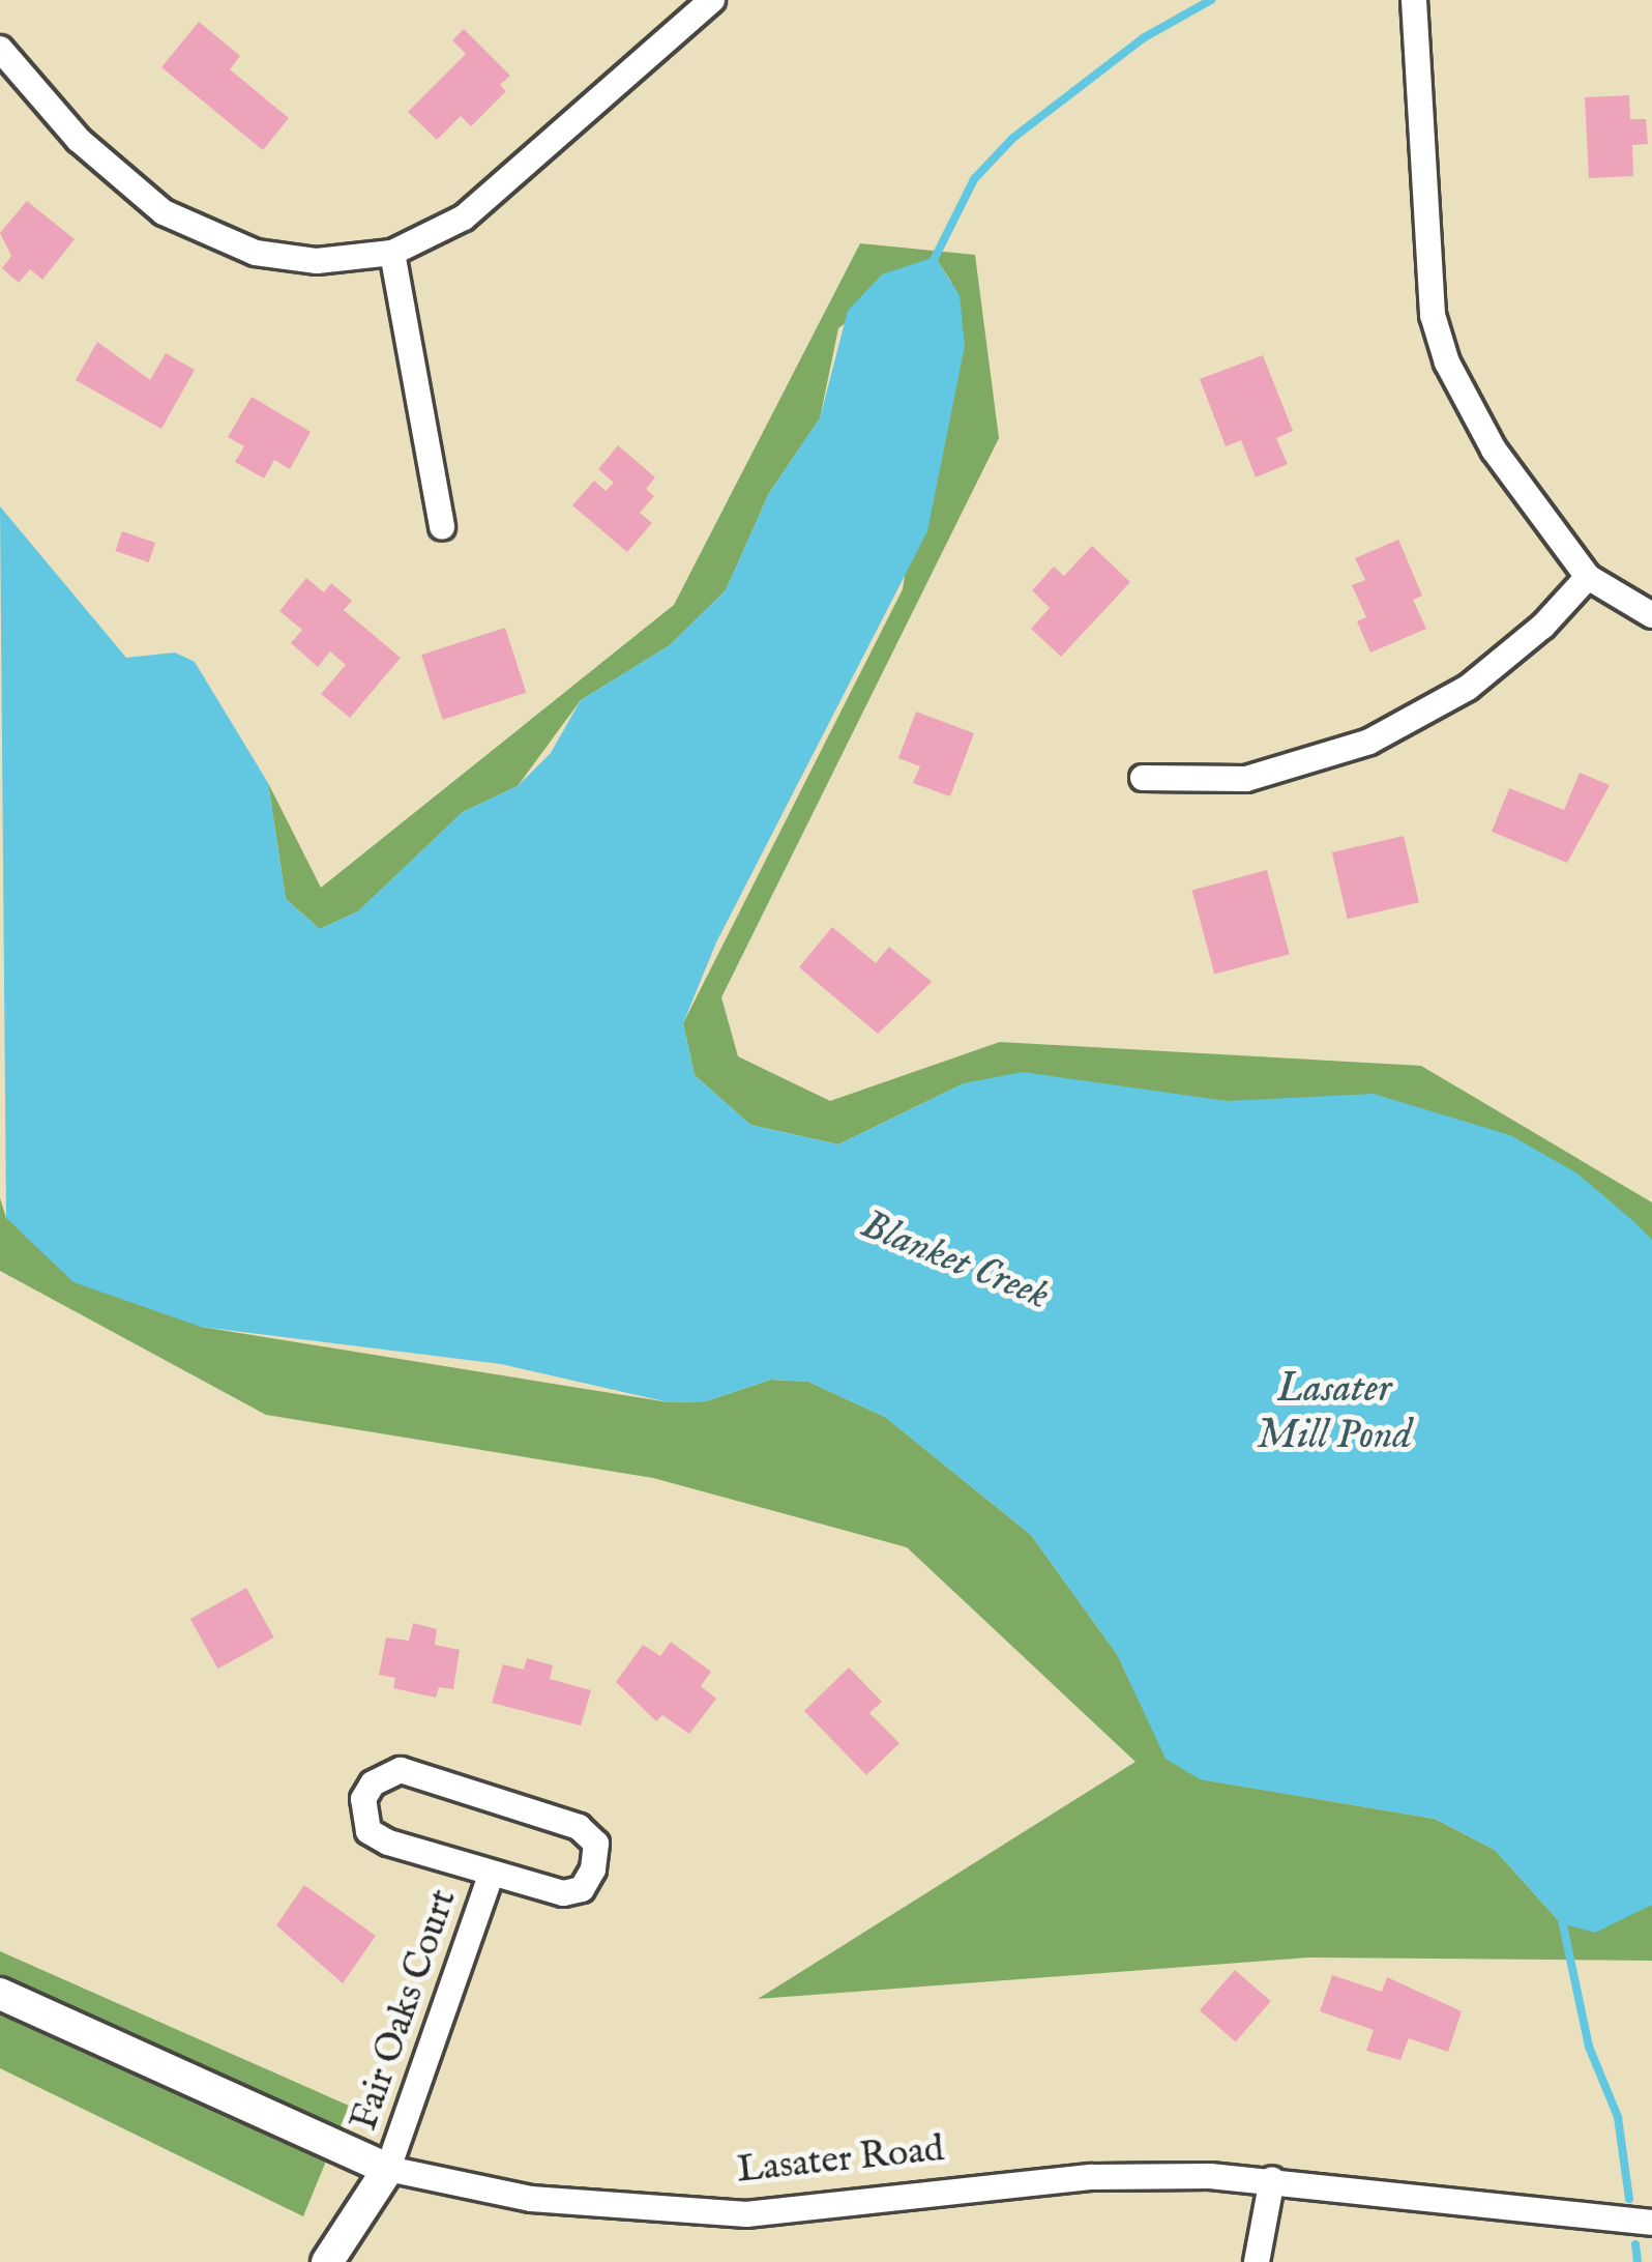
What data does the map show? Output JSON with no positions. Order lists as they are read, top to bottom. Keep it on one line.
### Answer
{"streets":{"street":["Fair Oaks Court","Lasater Road"]},"crossings":[["Fair Oaks Court","Lasater Road"]],"water":["Blanket Creek","Lasater Mill Pond"]}
